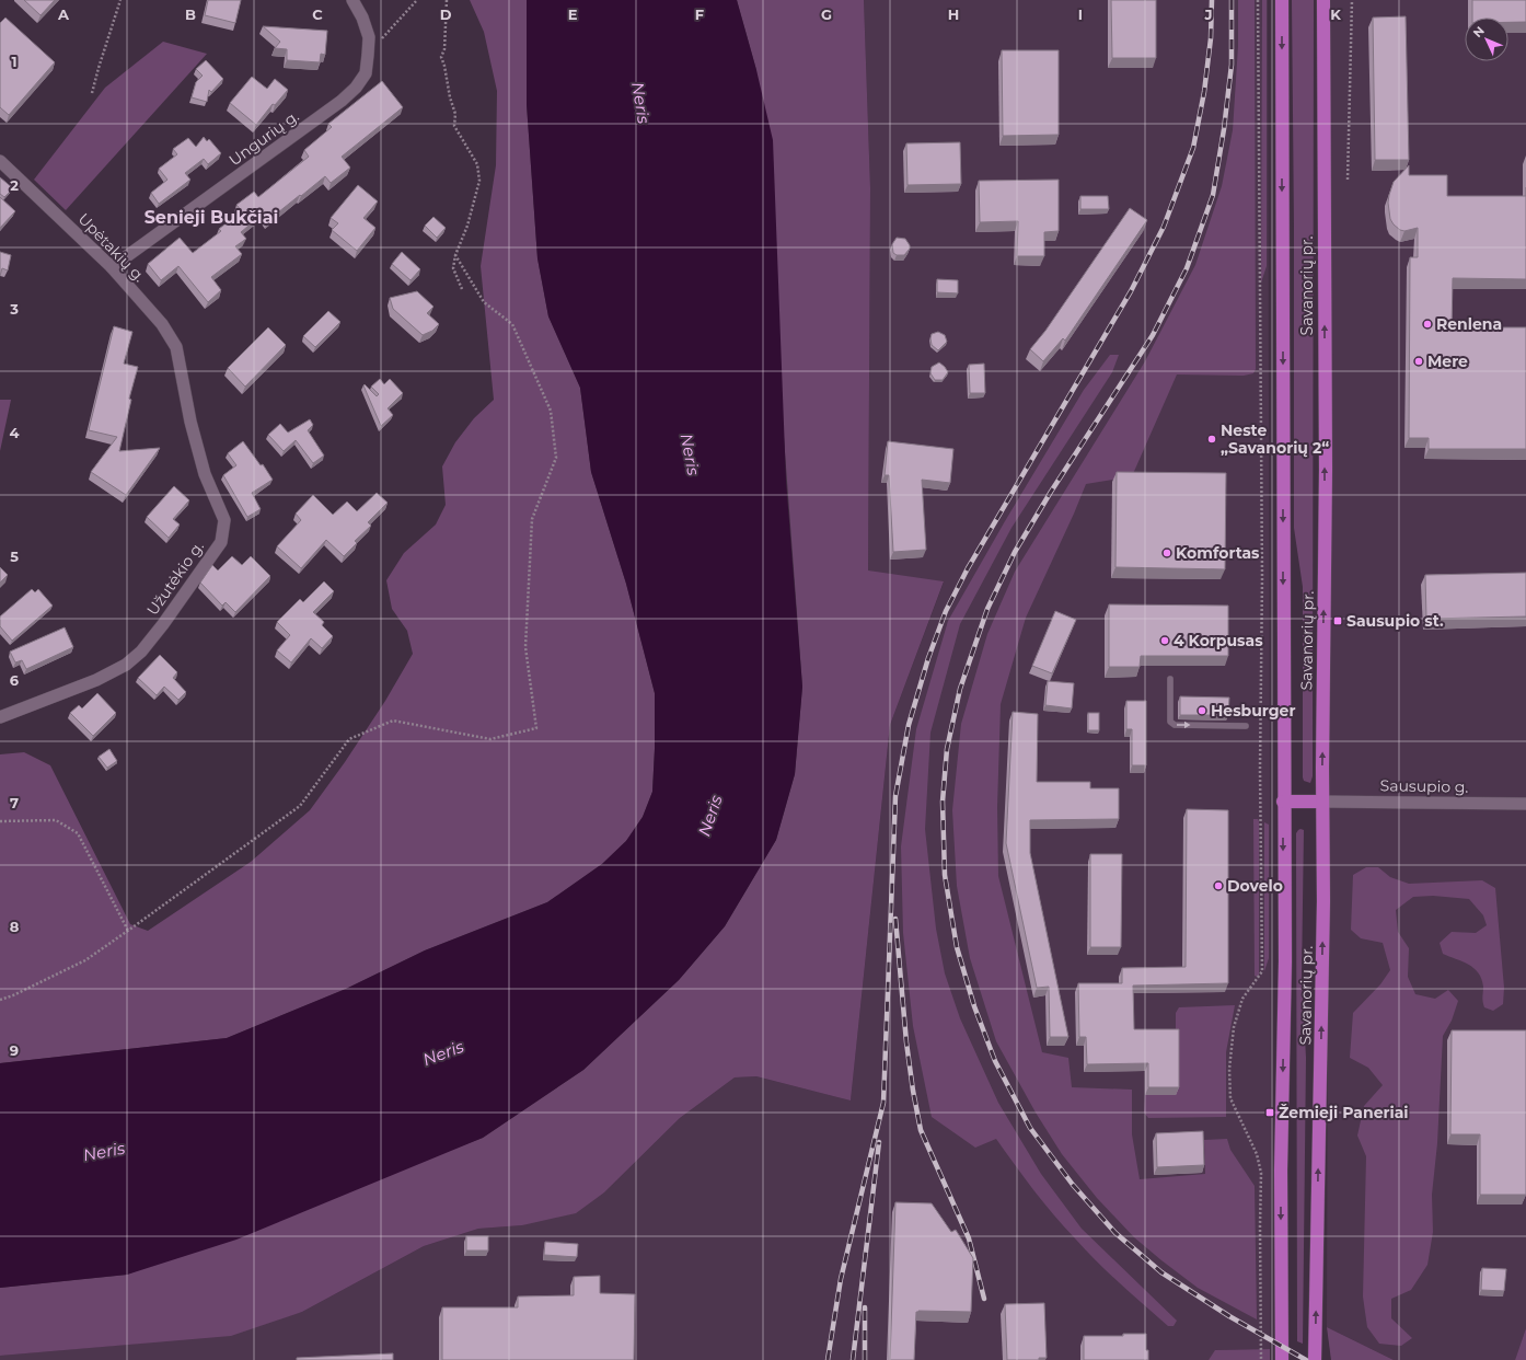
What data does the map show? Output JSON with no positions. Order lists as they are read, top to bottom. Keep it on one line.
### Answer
{"streets":{"highway":["Savanorių pr."],"street":["Ungurių g.","Upėtakių g.","Užutėkio g.","Sausupio g."]},"crossings":[["Ungurių g.","Upėtakių g."],["Upėtakių g.","Užutėkio g."],["Savanorių pr.","Sausupio g."]],"districts":["Senieji Bukčiai"],"water":["Neris"],"places":{"other":["Renlena","Mere","Neste „Savanorių 2“","Komfortas","4 Korpusas","Hesburger","Dovelo"],"transit":["Sausupio st.","Žemieji Paneriai"]},"north":"top left","grid":{"columns":["A","B","C","D","E","F","G","H","I","J","K"],"rows":["1","2","3","4","5","6","7","8","9"]}}
